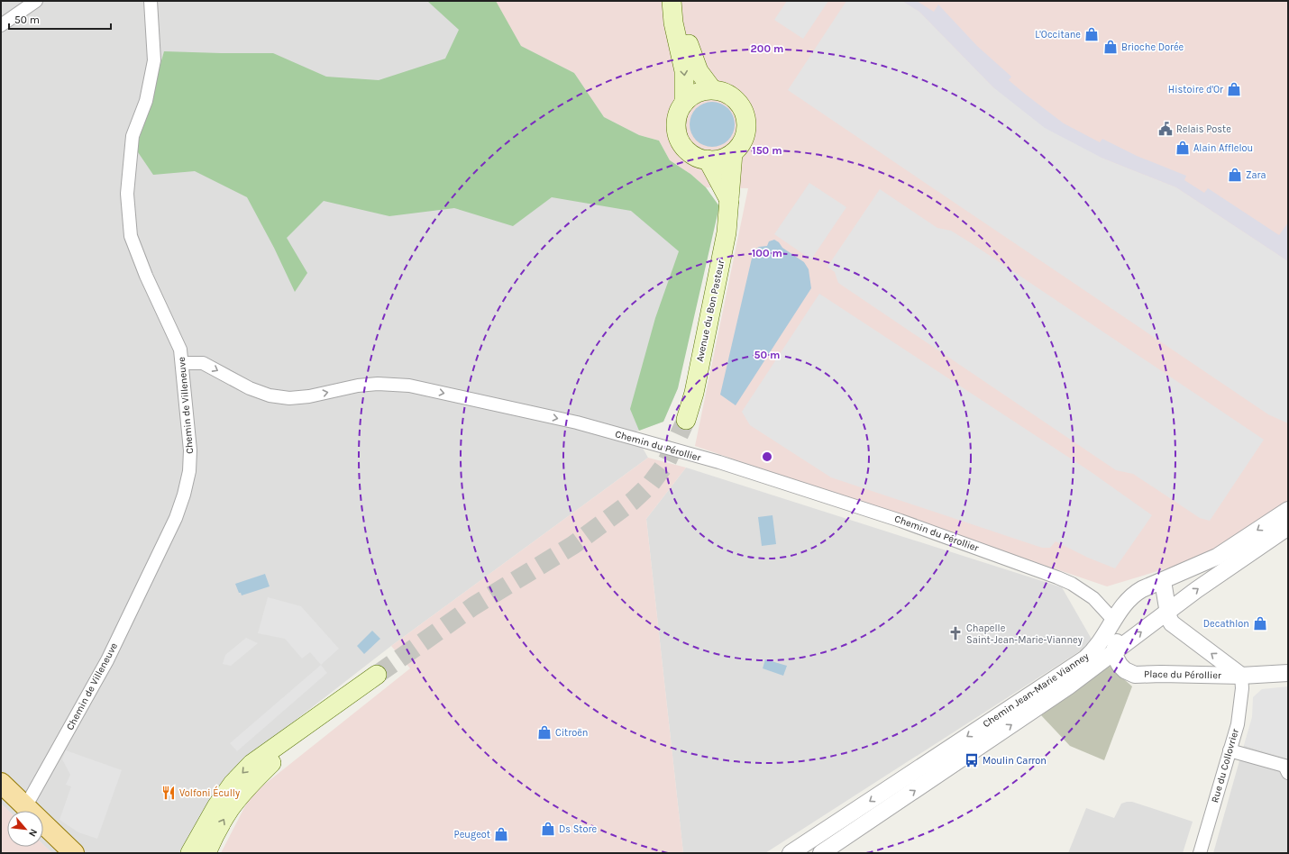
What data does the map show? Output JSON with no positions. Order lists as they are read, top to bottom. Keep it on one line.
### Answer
{"streets":{"main road":["Avenue du Bon Pasteur"],"street":["Chemin de Villeneuve","Chemin du Pérollier","Place du Pérollier","Chemin Jean-Marie Vianney","Rue du Collovrier"]},"crossings":[["Chemin de Villeneuve","Chemin du Pérollier"],["Chemin du Pérollier","Chemin Jean-Marie Vianney"],["Place du Pérollier","Chemin Jean-Marie Vianney"],["Place du Pérollier","Rue du Collovrier"]],"one_way":["Chemin du Pérollier"],"places":{"shop":["L'Occitane","Brioche Dorée","Histoire d'Or","Alain Afflelou","Zara","Decathlon","Citroën","Ds Store","Peugeot"],"public building":["Relais Poste"],"church":["Chapelle Saint-Jean-Marie-Vianney"],"bus stop":["Moulin Carron"],"restaurant":["Volfoni Écully"]},"scale_bar":"50 m","north":"bottom right","rings":["200 m","150 m","100 m","50 m"]}
